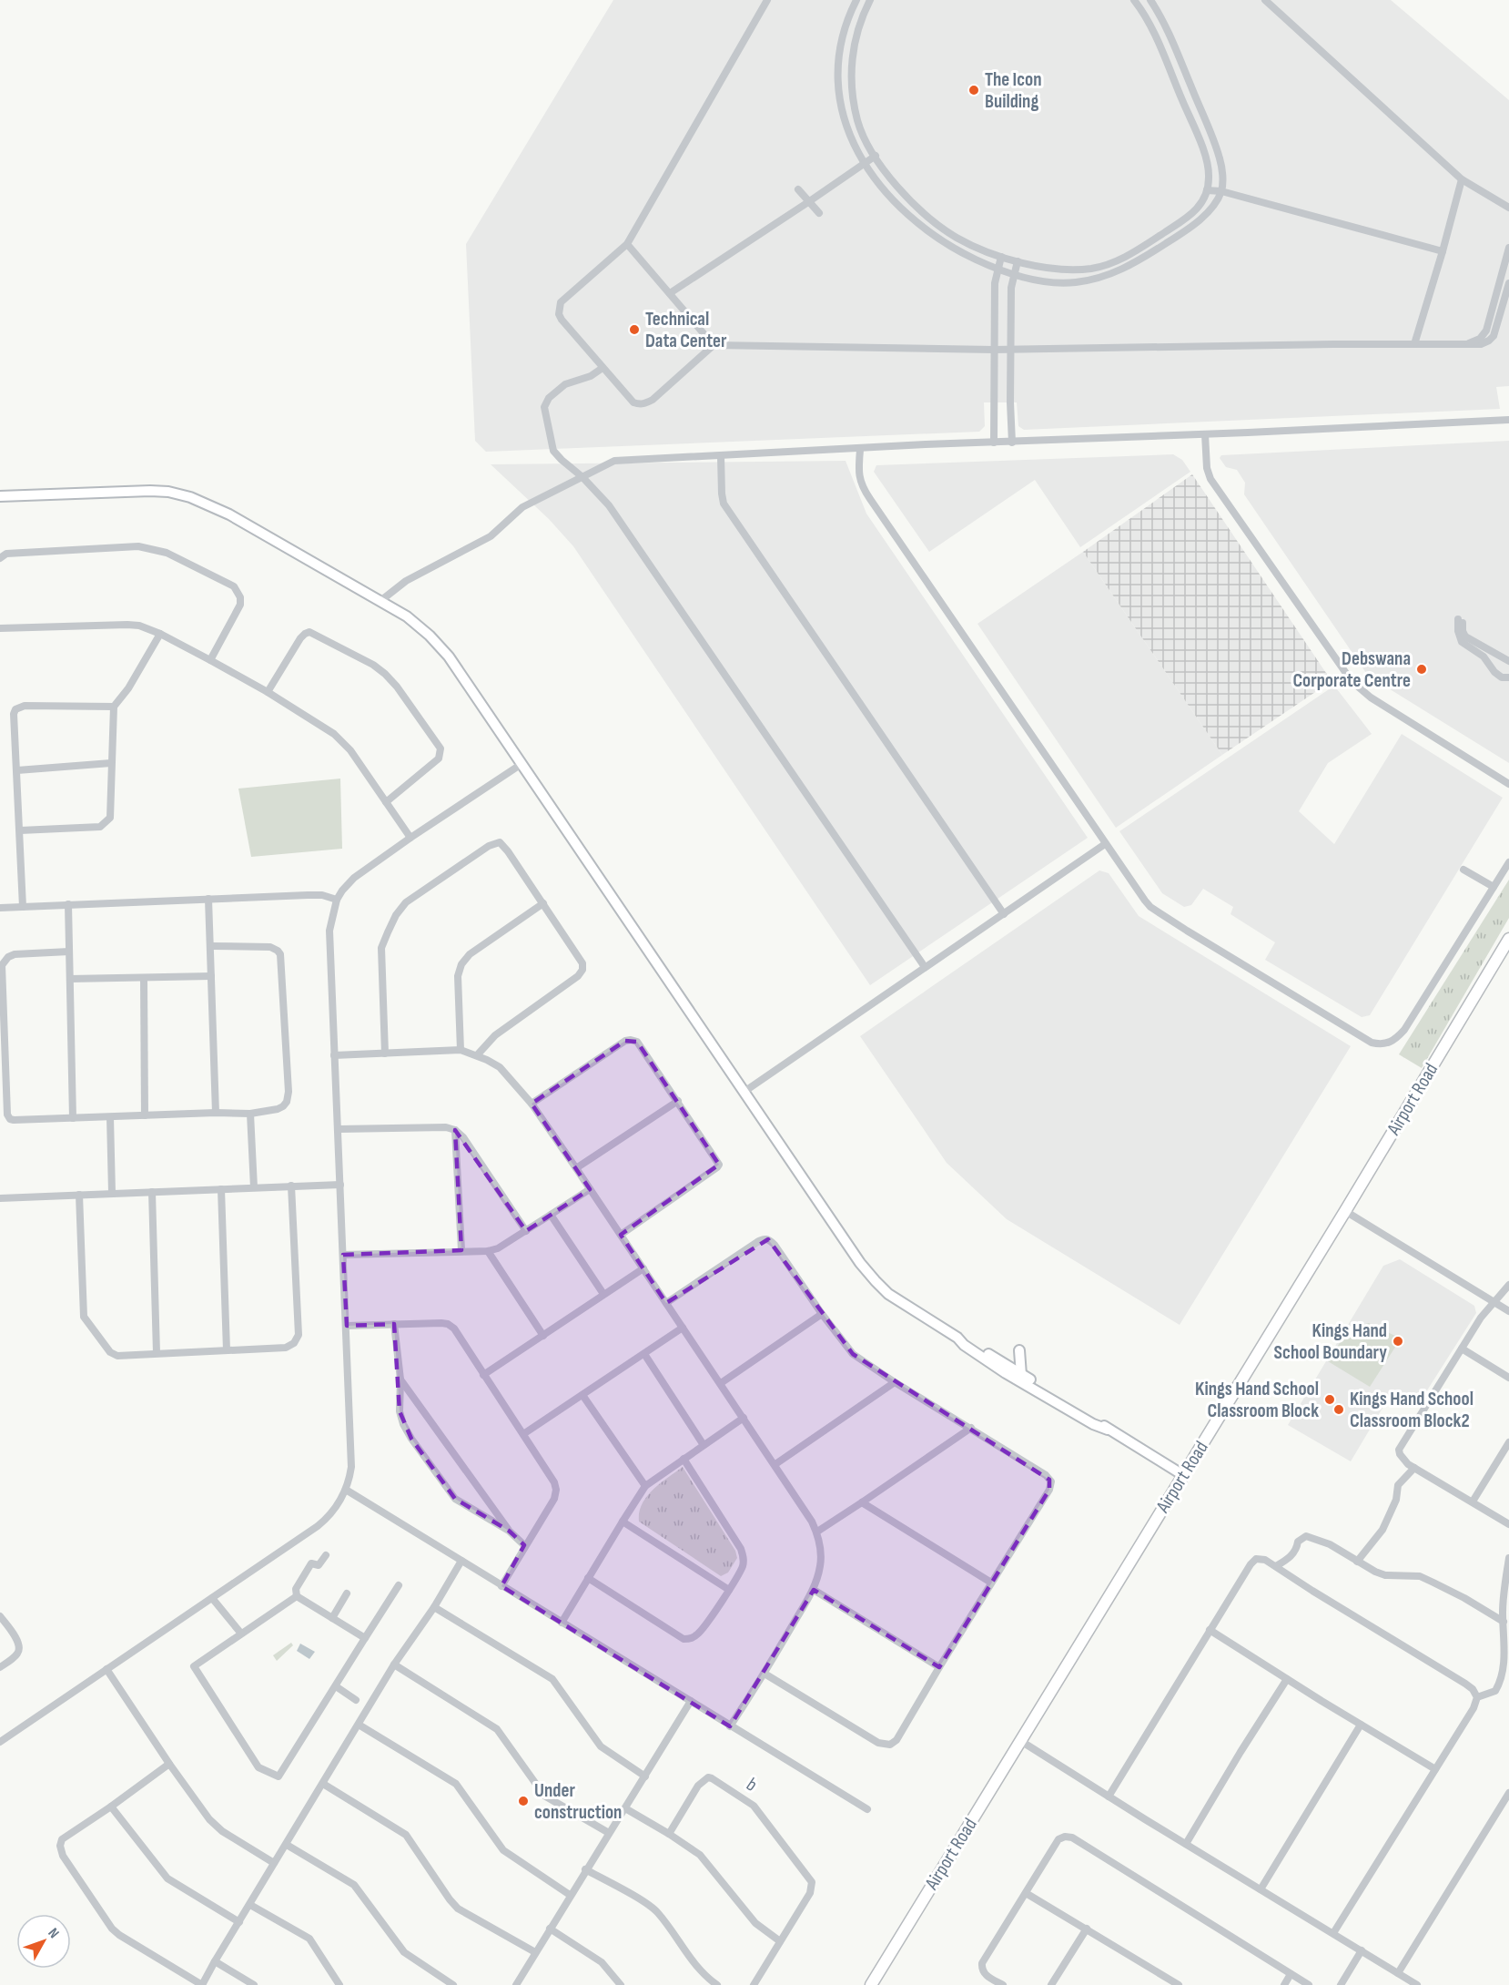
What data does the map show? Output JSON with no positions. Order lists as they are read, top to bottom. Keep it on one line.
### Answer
{"streets":{"main road":["Airport Road"],"street":["b"]},"places":["The Icon Building","Technical Data Center","Debswana Corporate Centre","Kings Hand School Boundary","Kings Hand School Classroom Block","Kings Hand School Classroom Block2","Under construction"],"north":"top right"}
